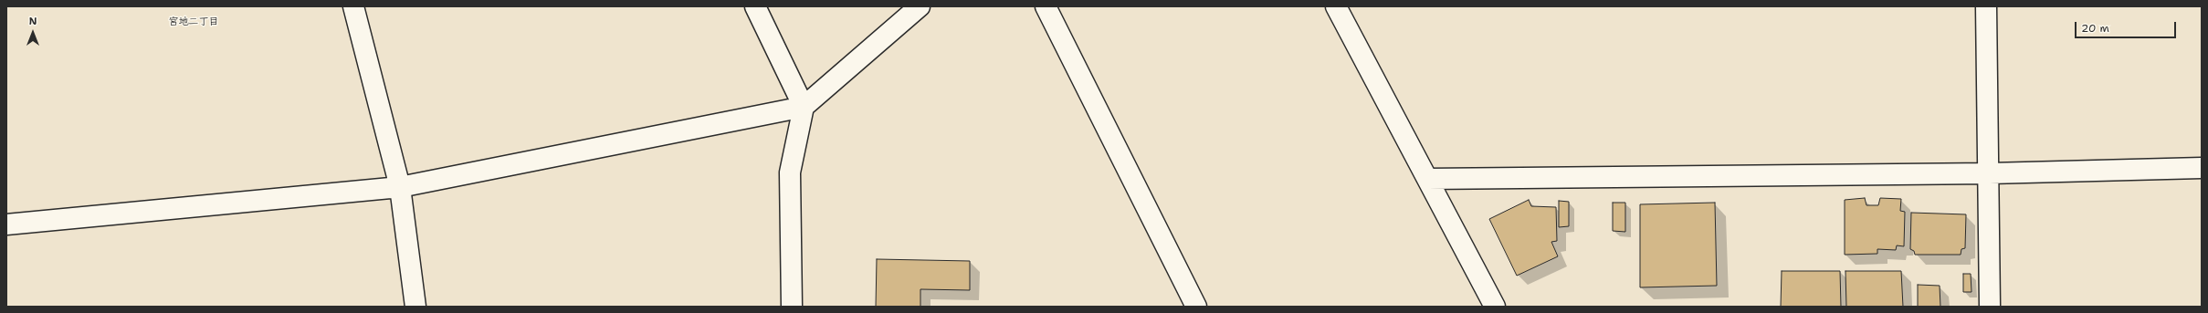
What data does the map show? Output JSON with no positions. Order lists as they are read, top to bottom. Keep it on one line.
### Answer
{"districts":["宮地二丁目"],"scale_bar":"20 m","north":"top"}
